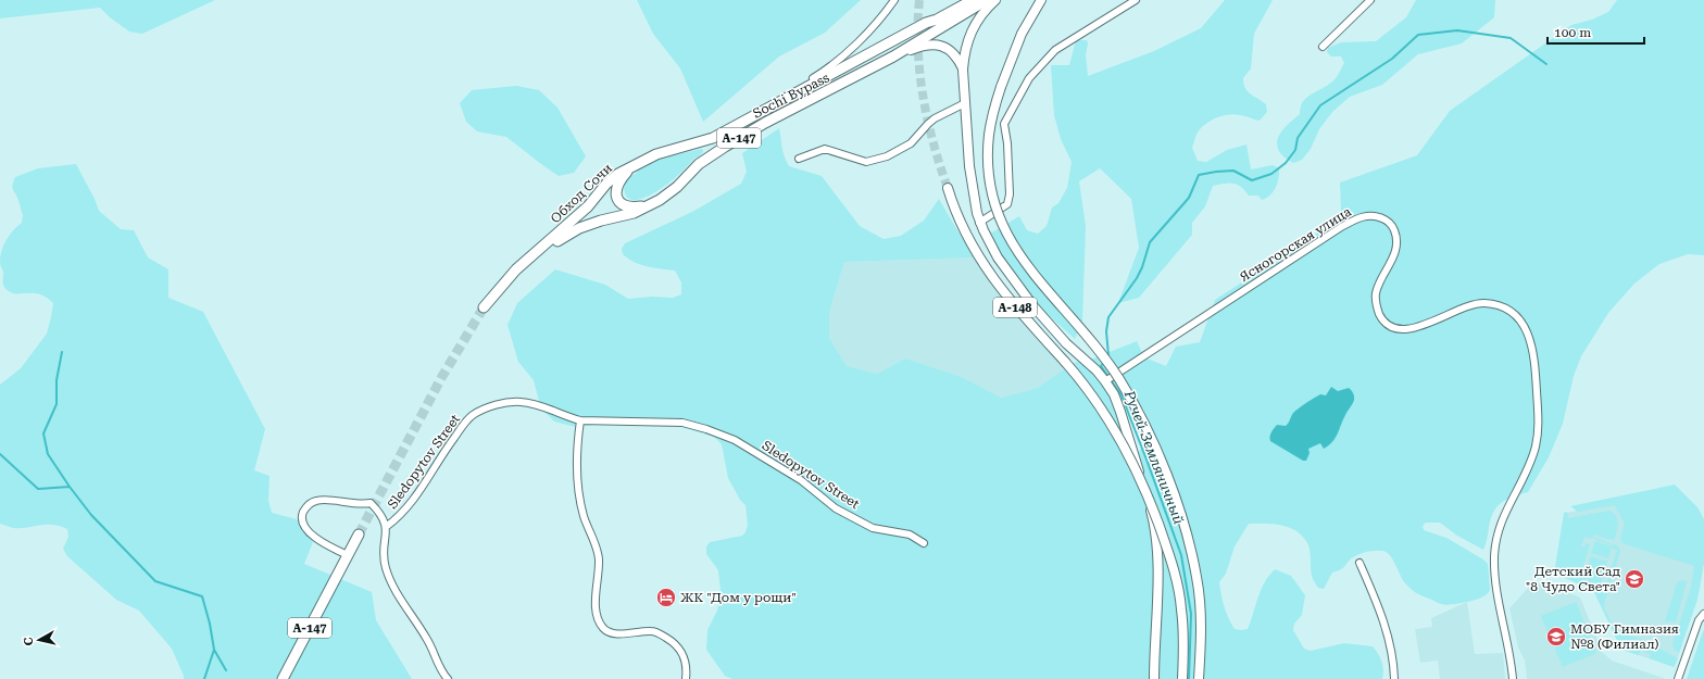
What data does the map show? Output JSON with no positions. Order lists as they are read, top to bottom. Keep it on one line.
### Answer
{"streets":{"highway":["Sochi Bypass","А-147","Обход Сочи"],"main road":["А-148"],"street":["Ясногорская улица","Sledopytov Street"]},"crossings":[["Sochi Bypass","А-147"],["Sochi Bypass","Обход Сочи"],["А-147","Обход Сочи"]],"water":["Ручей Земляничный"],"places":{"school or university":["Детский Сад \"8 Чудо Света\"","МОБУ Гимназия №8 (Филиал)"],"hotel":["ЖК \"Дом у рощи\""]},"scale_bar":"100 m","north":"left"}
